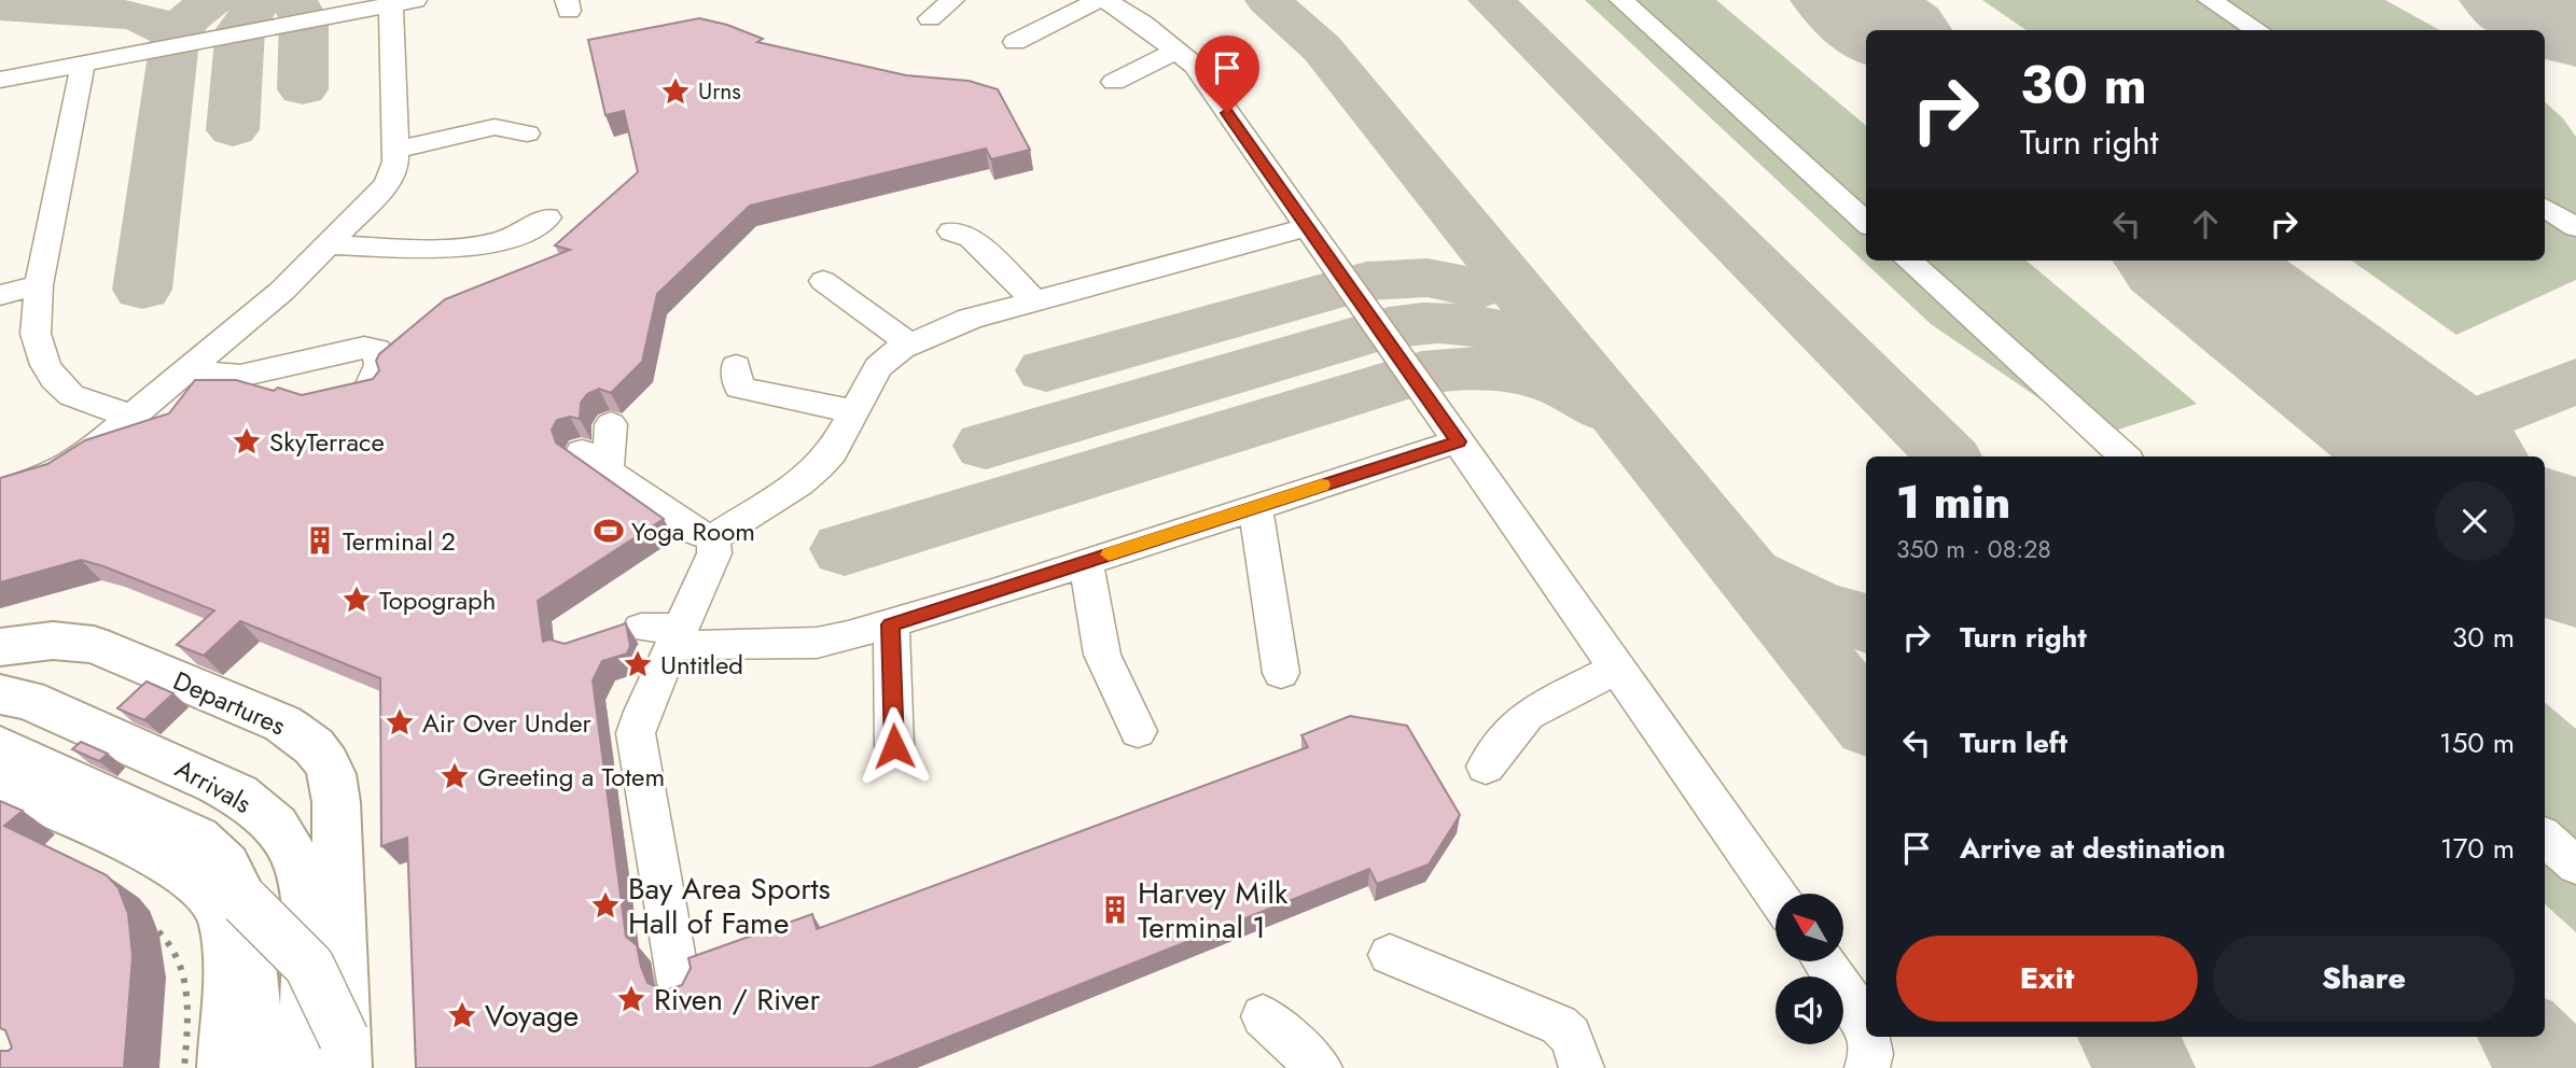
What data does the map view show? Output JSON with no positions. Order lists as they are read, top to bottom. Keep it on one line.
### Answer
{"streets":{"main road":["Departures","Arrivals"]},"crossings":[["Departures","Arrivals"]],"places":{"place":["Urns","SkyTerrace","Topograph","Untitled","Air Over Under","Greeting a Totem","Bay Area Sports Hall of Fame","Riven / River","Voyage"],"sports":["Yoga Room"],"building":["Terminal 2","Harvey Milk Terminal 1"]},"north":"top left","page":{"turn":["30 m","Turn right"],"heading":["1 min","350 m · 08:28"],"list":[{"name":"Turn right","value":"30 m"},{"name":"Turn left","value":"150 m"},{"name":"Arrive at destination","value":"170 m"}],"buttons":["Exit","Share"]}}
